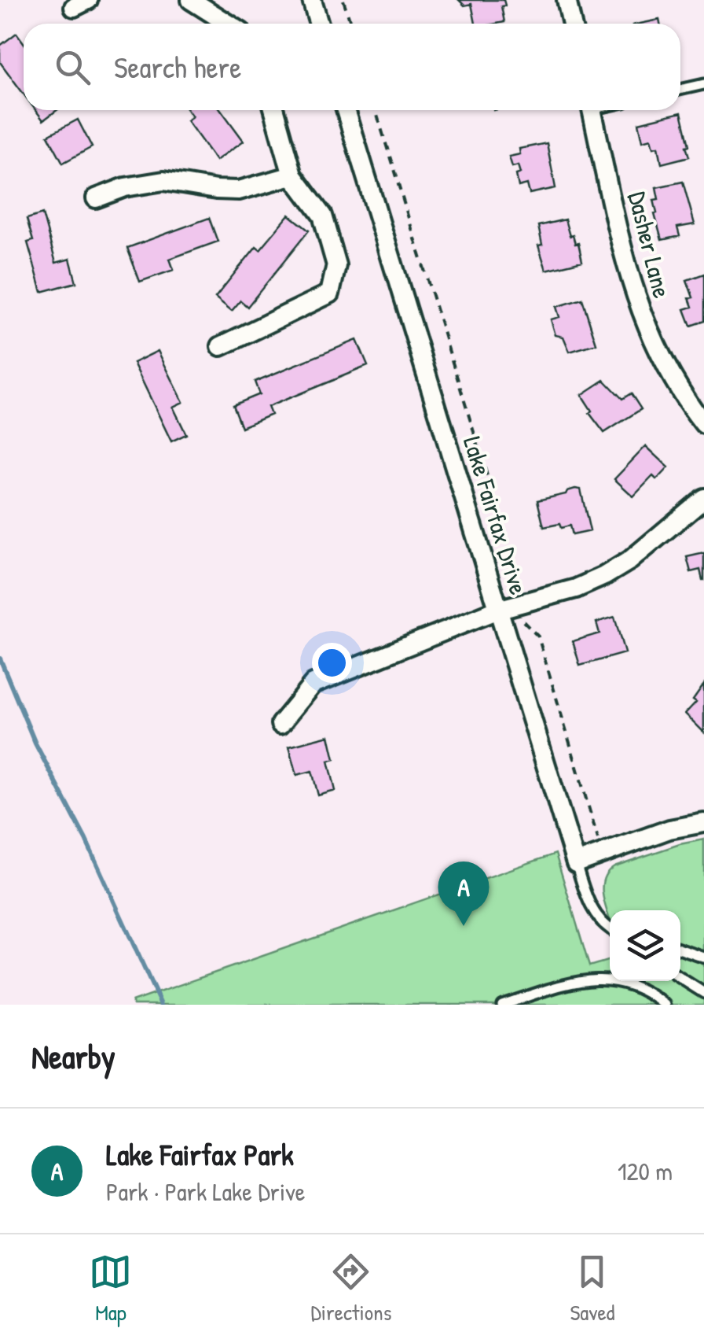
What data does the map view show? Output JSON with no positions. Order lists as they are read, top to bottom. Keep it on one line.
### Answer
{"streets":{"street":["Dasher Lane","Lake Fairfax Drive"]},"page":{"search":"Search here","pins":"A","heading":"Nearby","list":[{"mark":"A","name":"Lake Fairfax Park","note":"Park · Park Lake Drive","value":"120 m"}],"nav":["Map","Directions","Saved"]}}
